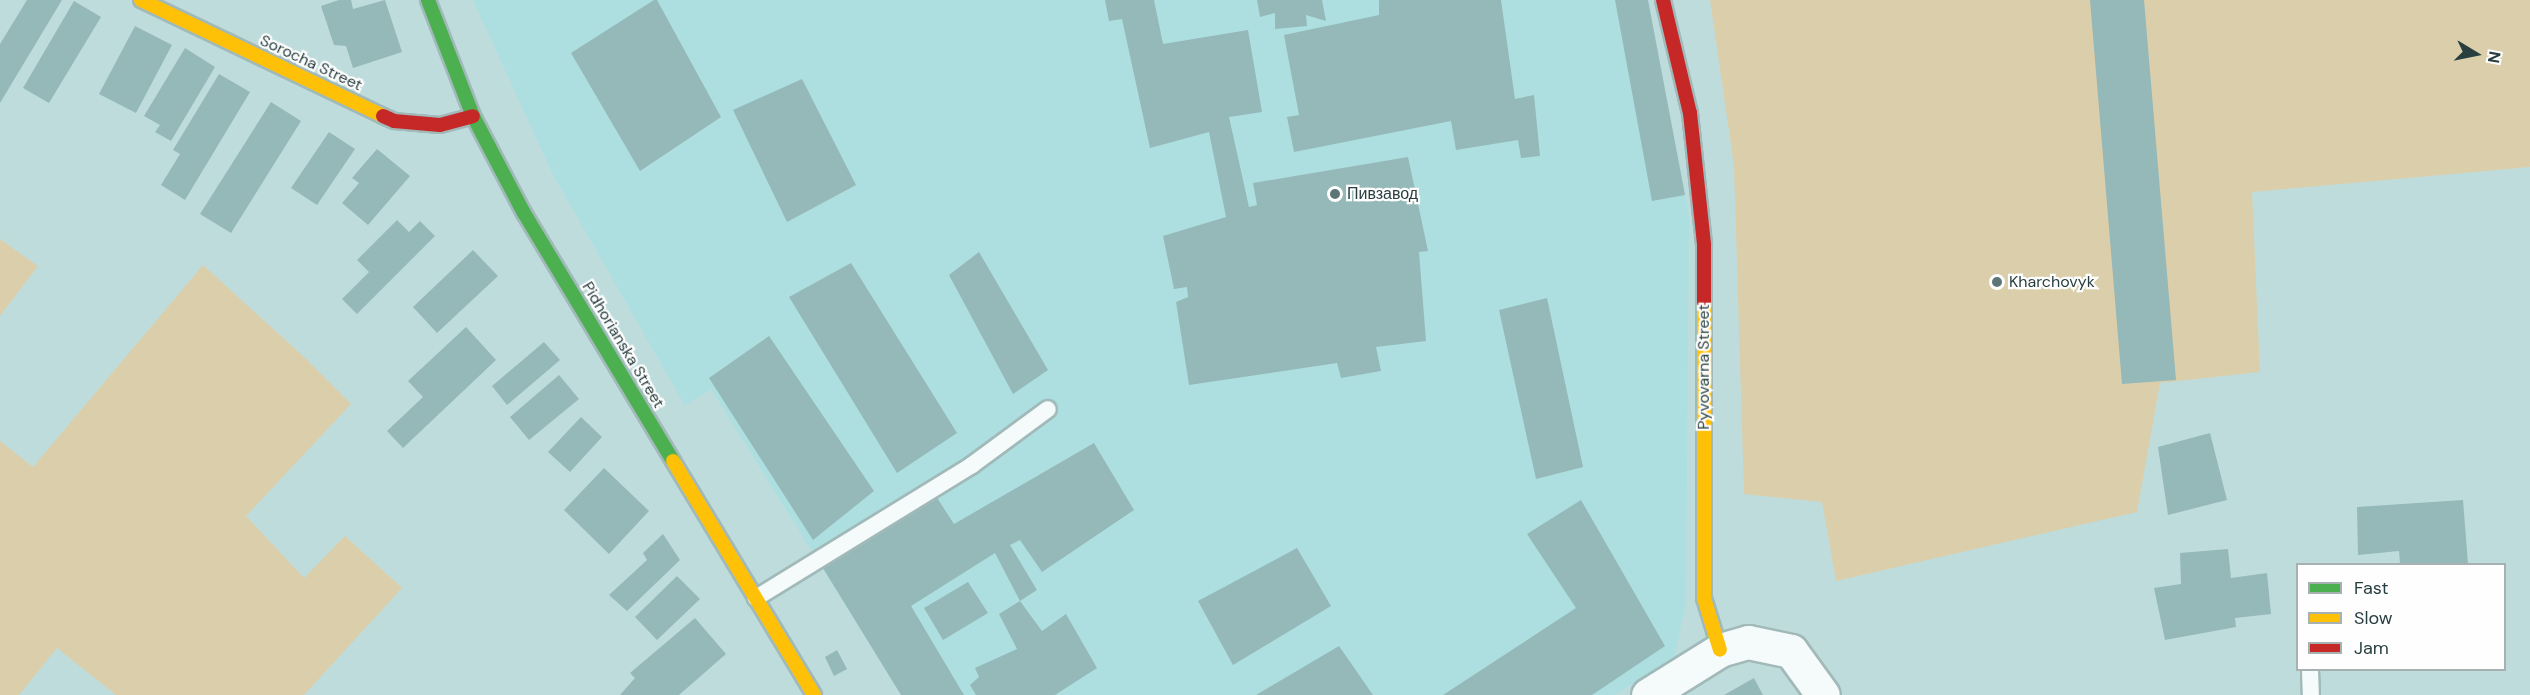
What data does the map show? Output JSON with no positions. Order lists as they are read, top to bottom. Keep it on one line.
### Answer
{"streets":{"main road":["Sorocha Street","Pidhorianska Street","Pyvovarna Street"]},"crossings":[["Sorocha Street","Pidhorianska Street"]],"places":["Пивзавод","Kharchovyk"],"legend":["Fast","Slow","Jam"],"north":"right"}
